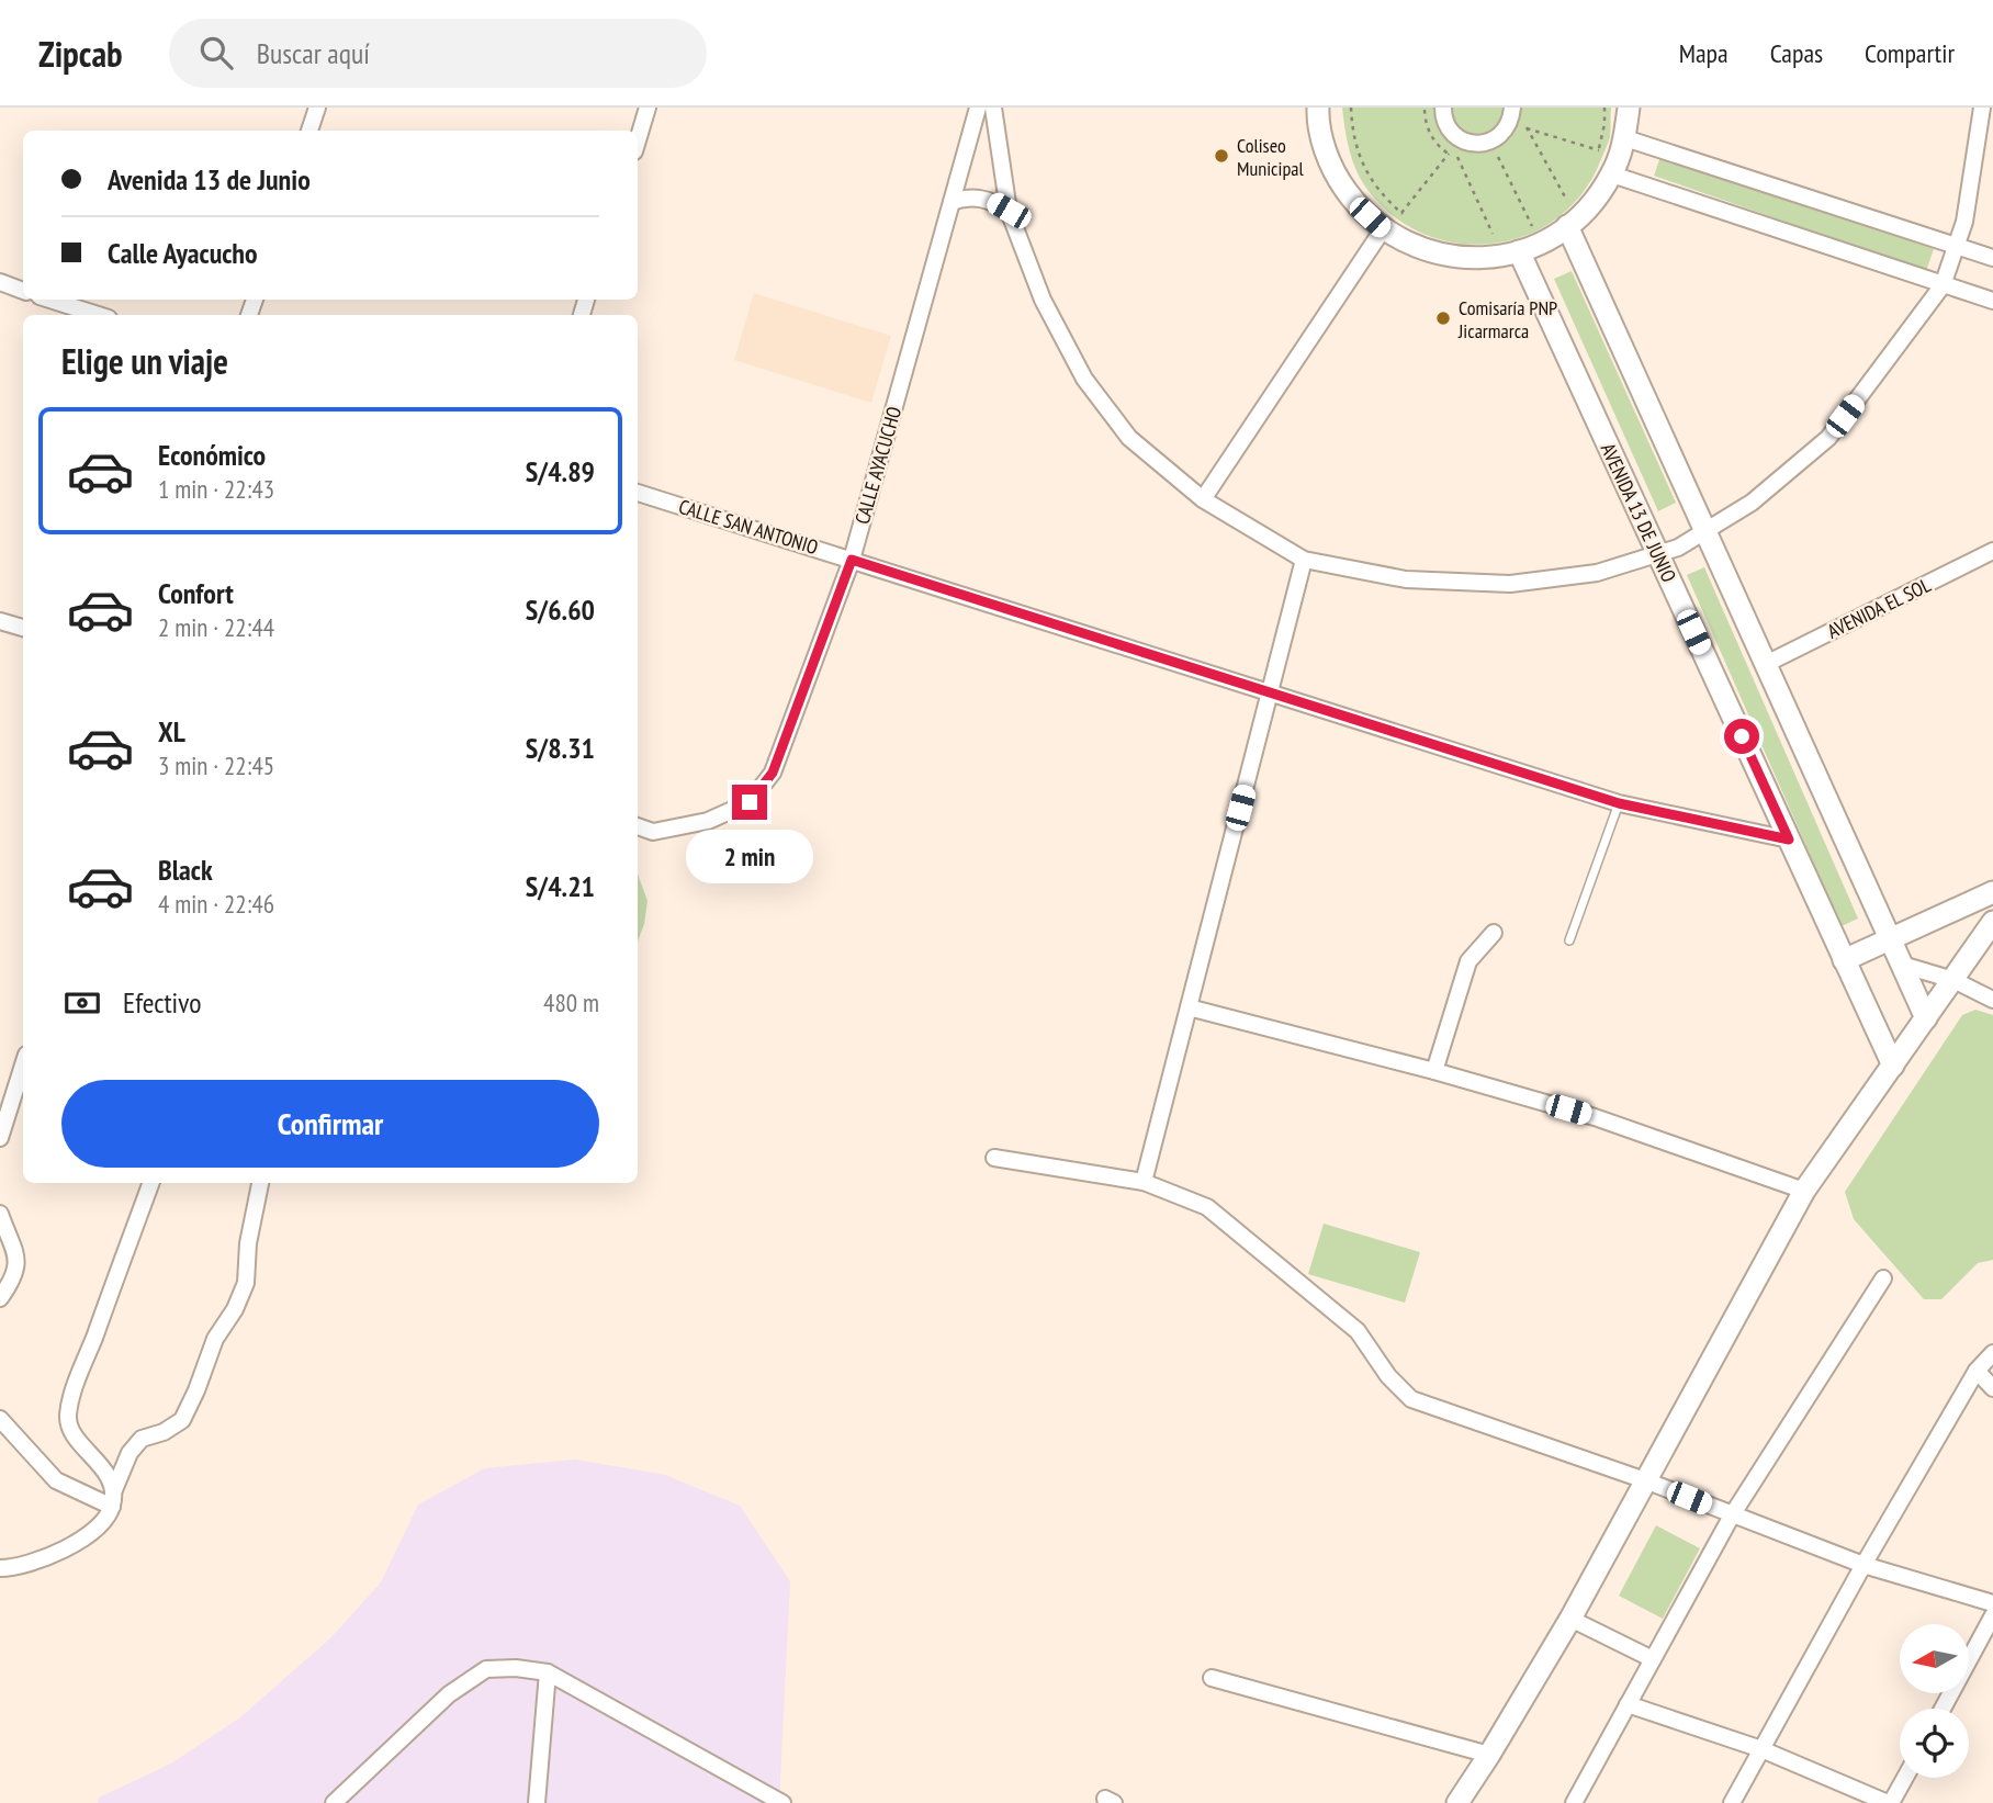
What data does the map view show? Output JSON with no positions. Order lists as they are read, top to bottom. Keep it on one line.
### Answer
{"streets":{"street":["CALLE AYACUCHO","AVENIDA 13 DE JUNIO","CALLE SAN ANTONIO","AVENIDA EL SOL"]},"crossings":[["CALLE AYACUCHO","CALLE SAN ANTONIO"],["AVENIDA 13 DE JUNIO","CALLE SAN ANTONIO"]],"places":["Coliseo Municipal","Comisaría PNP Jicarmarca"],"north":"left","page":{"header":"Zipcab","search":"Buscar aquí","nav":["Mapa","Capas","Compartir"],"banner":["Avenida 13 de Junio","Calle Ayacucho"],"heading":"Elige un viaje","list":[{"name":"Económico","note":"1 min · 22:43","value":"S/4.89"},{"name":"Confort","note":"2 min · 22:44","value":"S/6.60"},{"name":"XL","note":"3 min · 22:45","value":"S/8.31"},{"name":"Black","note":"4 min · 22:46","value":"S/4.21"}],"bubble":"2 min","pay":["Efectivo","480 m"],"buttons":"Confirmar"}}
